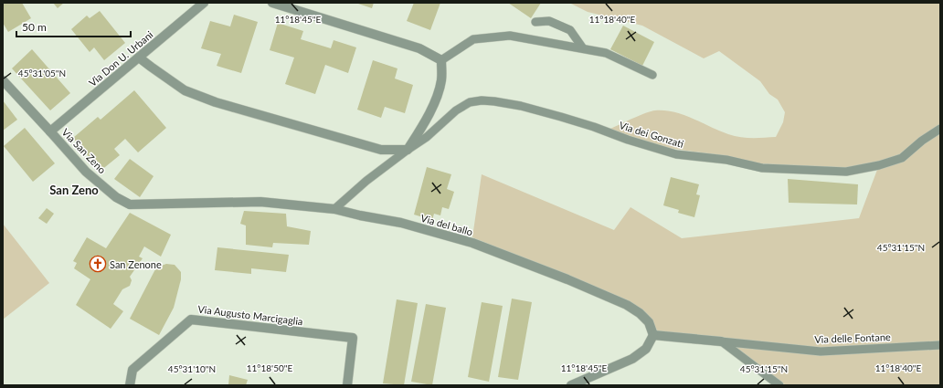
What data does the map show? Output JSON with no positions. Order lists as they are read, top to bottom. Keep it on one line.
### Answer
{"streets":{"street":["Via Don U. Urbani","Via dei Gonzati","Via San Zeno","Via del ballo","Via Augusto Marcigaglia"],"lane":["Via delle Fontane"]},"crossings":[["Via Don U. Urbani","Via San Zeno"],["Via dei Gonzati","Via del ballo"],["Via San Zeno","Via del ballo"]],"districts":["San Zeno"],"places":{"church":["San Zenone"]},"scale_bar":"50 m","coordinates":["11°18'45\"E","11°18'40\"E","45°31'05\"N","45°31'15\"N","11°18'50\"E","45°31'10\"N"]}
